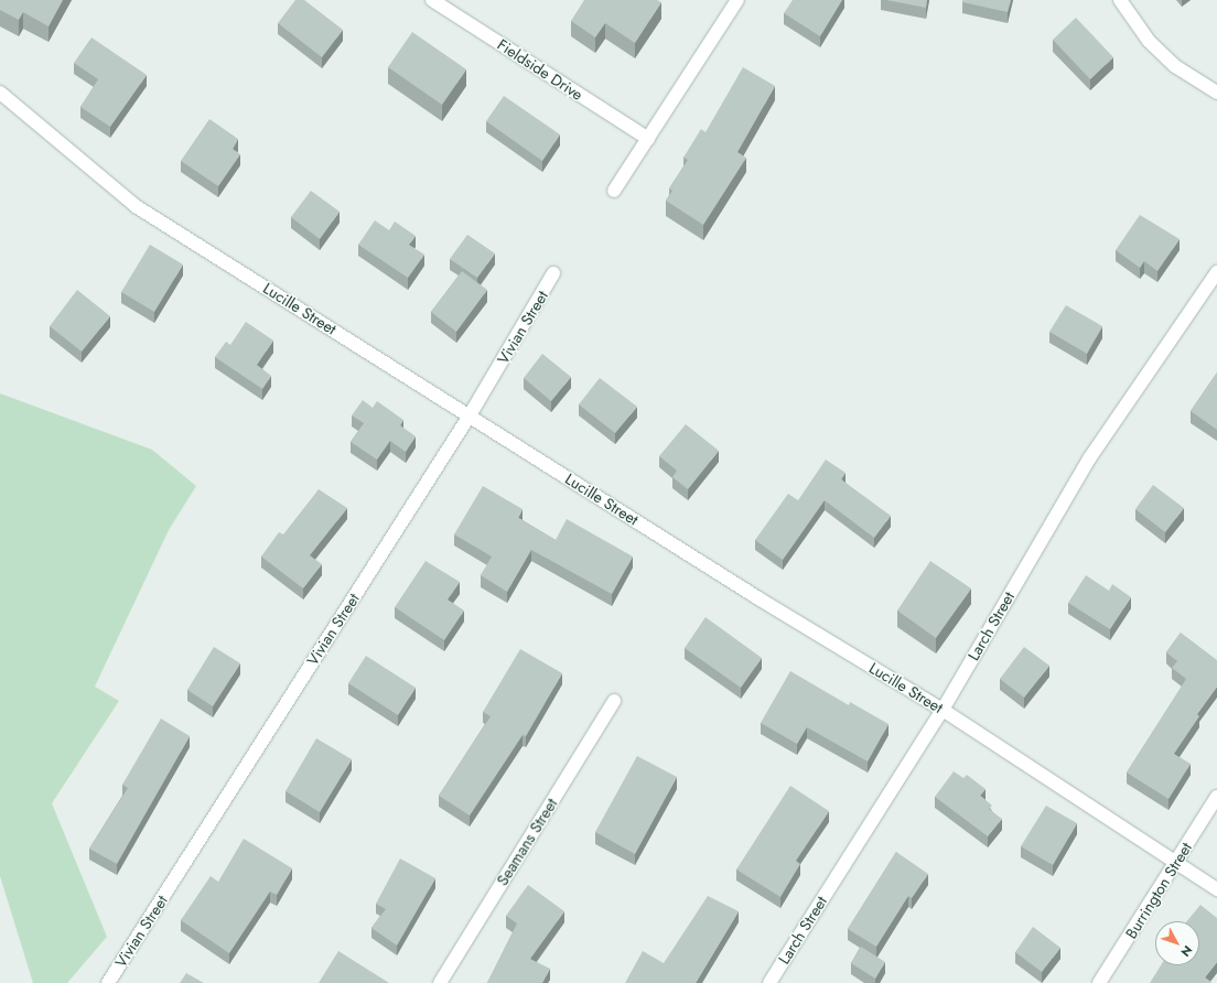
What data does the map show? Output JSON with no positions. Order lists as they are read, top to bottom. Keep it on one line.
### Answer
{"streets":{"street":["Fieldside Drive","Lucille Street","Vivian Street","Larch Street","Seamans Street","Burrington Street"]},"crossings":[["Lucille Street","Vivian Street"],["Lucille Street","Larch Street"],["Lucille Street","Burrington Street"]],"north":"bottom right"}
